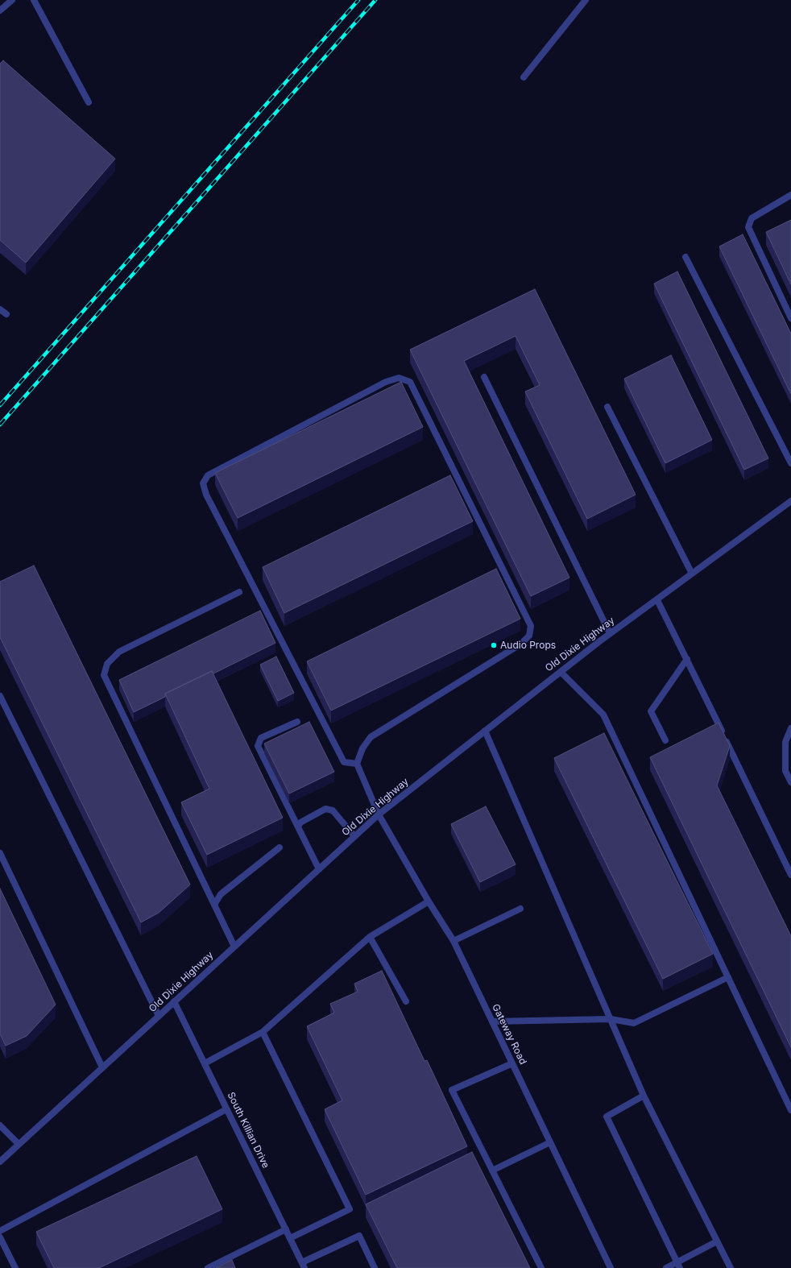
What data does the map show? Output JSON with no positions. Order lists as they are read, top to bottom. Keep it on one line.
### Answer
{"streets":{"street":["Old Dixie Highway","Gateway Road","South Killian Drive"]},"crossings":[["Old Dixie Highway","Gateway Road"],["Old Dixie Highway","South Killian Drive"]],"places":["Audio Props"]}
